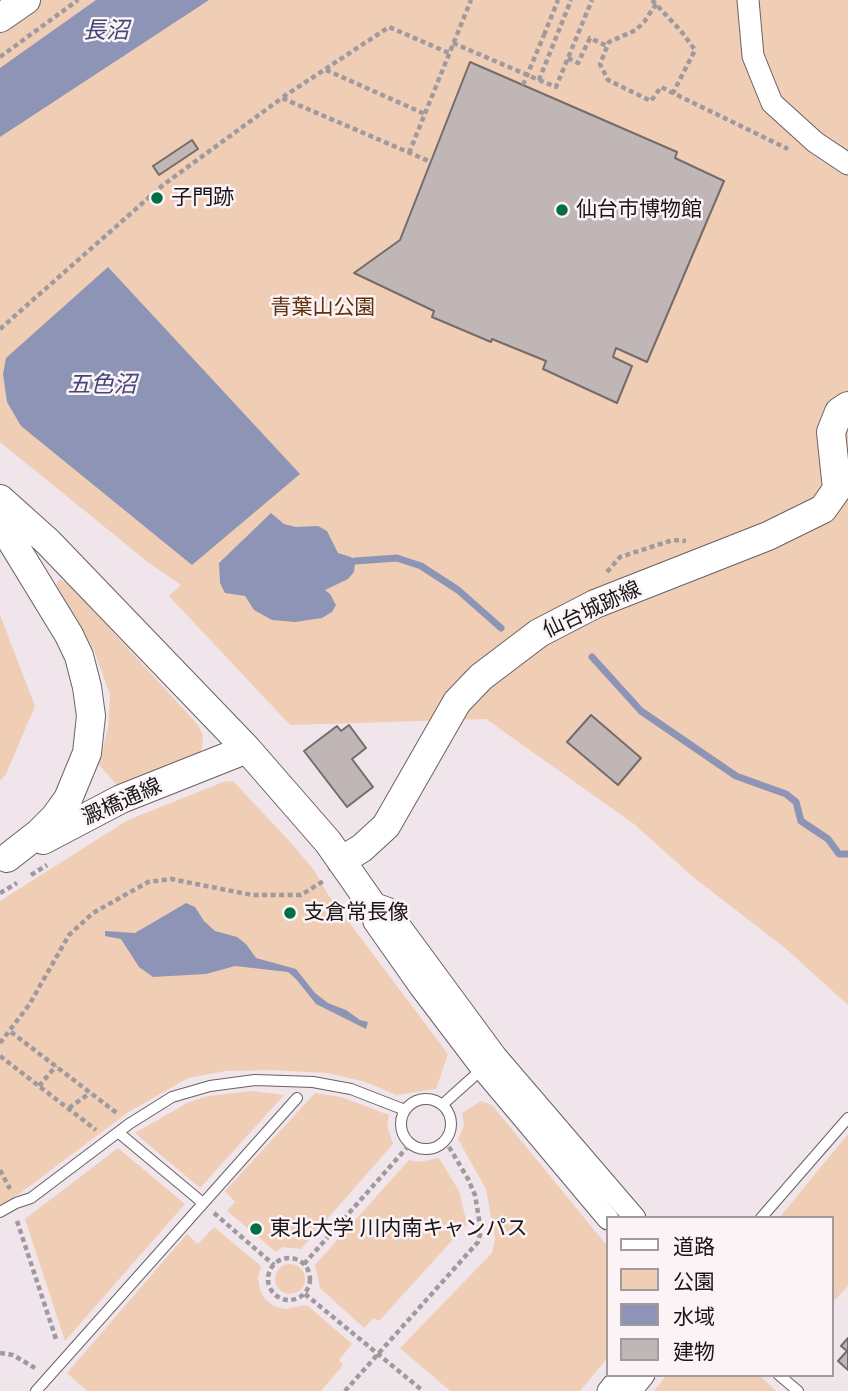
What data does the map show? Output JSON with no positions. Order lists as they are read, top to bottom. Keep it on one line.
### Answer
{"streets":{"street":["仙台城跡線","澱橋通線"]},"water":["長沼","五色沼"],"parks":["青葉山公園"],"places":["子門跡","仙台市博物館","支倉常長像","東北大学 川内南キャンパス"],"legend":["道路","公園","水域","建物"]}
